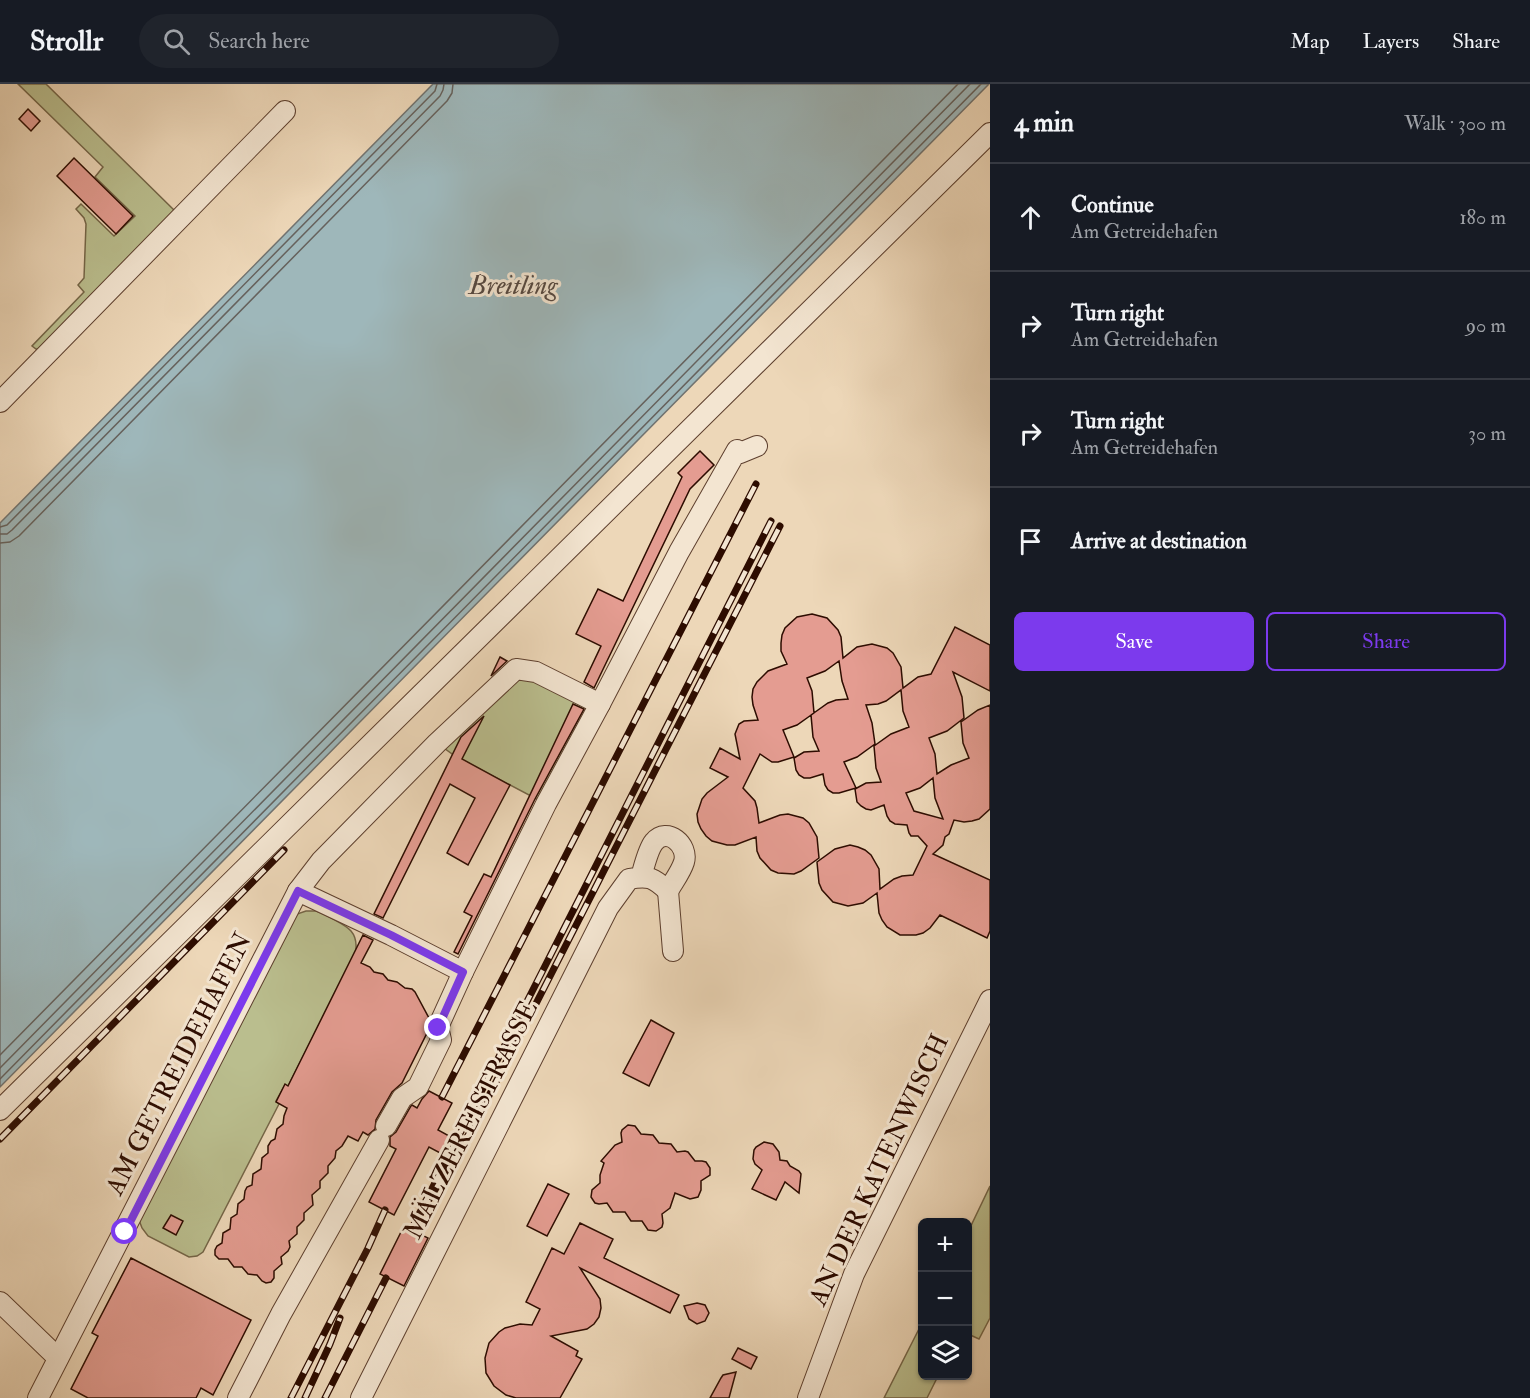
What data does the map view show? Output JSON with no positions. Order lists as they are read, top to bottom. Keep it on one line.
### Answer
{"streets":{"street":["AM GETREIDEHAFEN","MÄLZEREISTRASSE","AN DER KATENWISCH"]},"water":["Breitling"],"page":{"header":"Strollr","search":"Search here","nav":["Map","Layers","Share"],"heading":["4 min","Walk · 300 m"],"list":[["Continue","Am Getreidehafen","180 m"],["Turn right","Am Getreidehafen","90 m"],["Turn right","Am Getreidehafen","30 m"],"Arrive at destination"],"buttons":["Save","Share"],"map_buttons":["+","−"]}}
